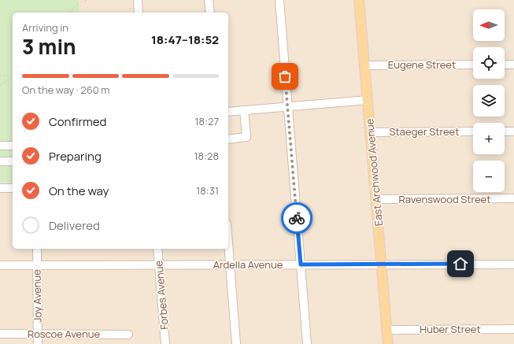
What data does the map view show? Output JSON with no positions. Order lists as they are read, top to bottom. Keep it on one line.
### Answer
{"streets":{"main road":["East Archwood Avenue"],"street":["Eugene Street","Staeger Street","Ravenswood Street","Ardella Avenue","Forbes Avenue","Joy Avenue","Huber Street","Roscoe Avenue"]},"crossings":[["Eugene Street","East Archwood Avenue"],["Staeger Street","East Archwood Avenue"],["East Archwood Avenue","Ravenswood Street"],["East Archwood Avenue","Ardella Avenue"],["East Archwood Avenue","Huber Street"],["Ardella Avenue","Forbes Avenue"],["Ardella Avenue","Joy Avenue"],["Joy Avenue","Roscoe Avenue"]],"north":"left","page":{"map_buttons":["+","−"],"heading":["3 min","Arriving in","18:47–18:52"],"bar":"On the way · 260 m","list":[["Confirmed","18:27"],["Preparing","18:28"],["On the way","18:31"],"Delivered"]}}
